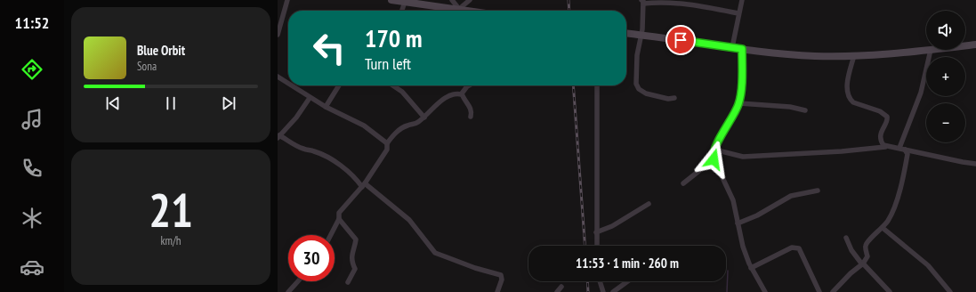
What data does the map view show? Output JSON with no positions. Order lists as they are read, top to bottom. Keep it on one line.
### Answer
{"page":{"tabs":"11:52","map_buttons":["+","−"],"turn":["170 m","Turn left"],"song":["Blue Orbit","Sona"],"tile":["21","km/h"],"limit":"30","trip":"11:53 · 1 min · 260 m"}}
